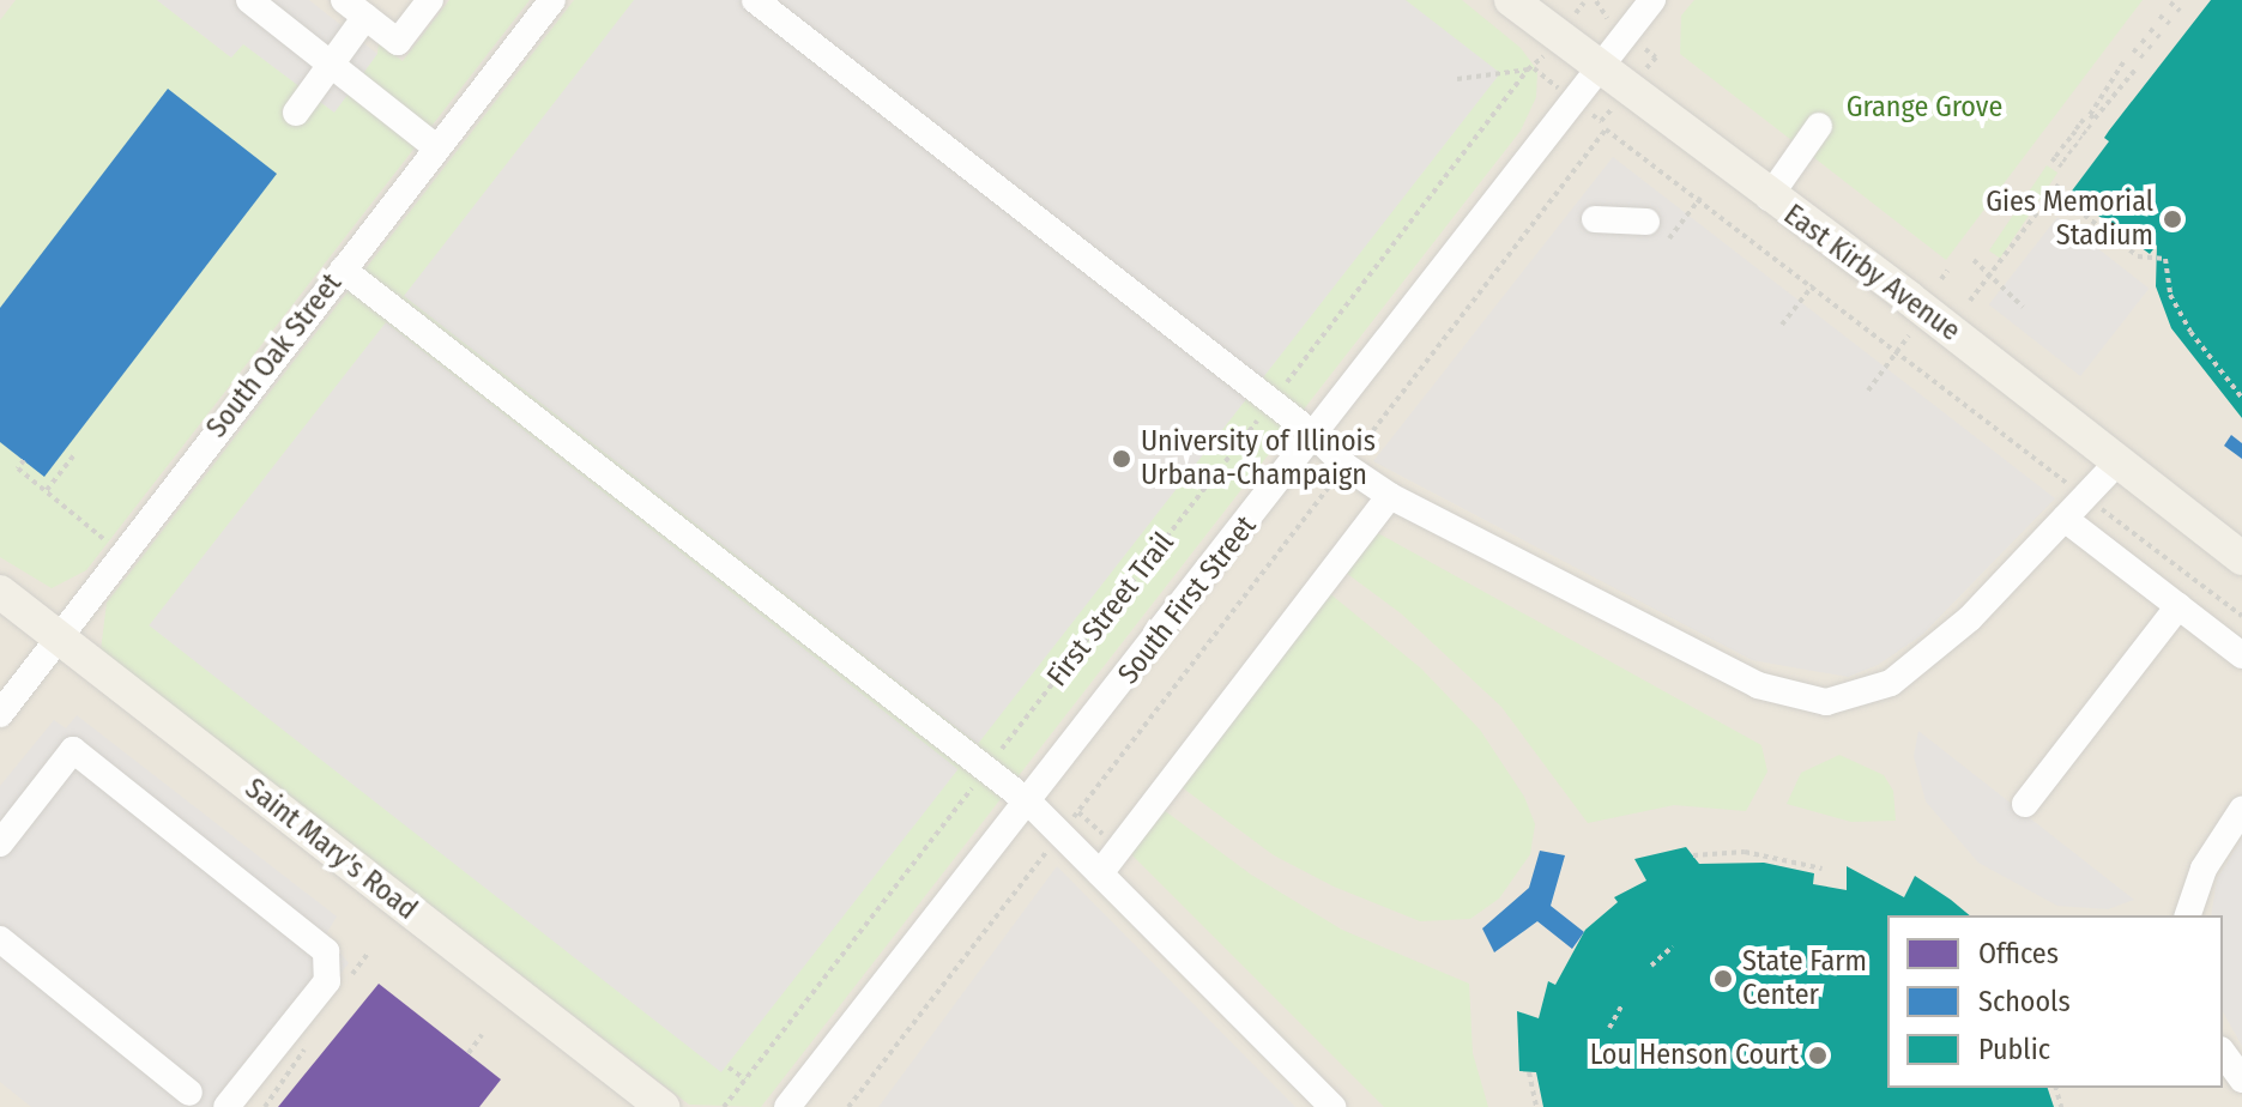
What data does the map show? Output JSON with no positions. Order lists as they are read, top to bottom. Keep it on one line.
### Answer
{"streets":{"main road":["East Kirby Avenue","Saint Mary's Road"],"street":["South Oak Street","South First Street"],"path":["First Street Trail"]},"crossings":[["East Kirby Avenue","South First Street"],["South Oak Street","Saint Mary's Road"]],"parks":["Grange Grove"],"places":["Gies Memorial Stadium","University of Illinois Urbana-Champaign","State Farm Center","Lou Henson Court"],"legend":["Offices","Schools","Public"]}
